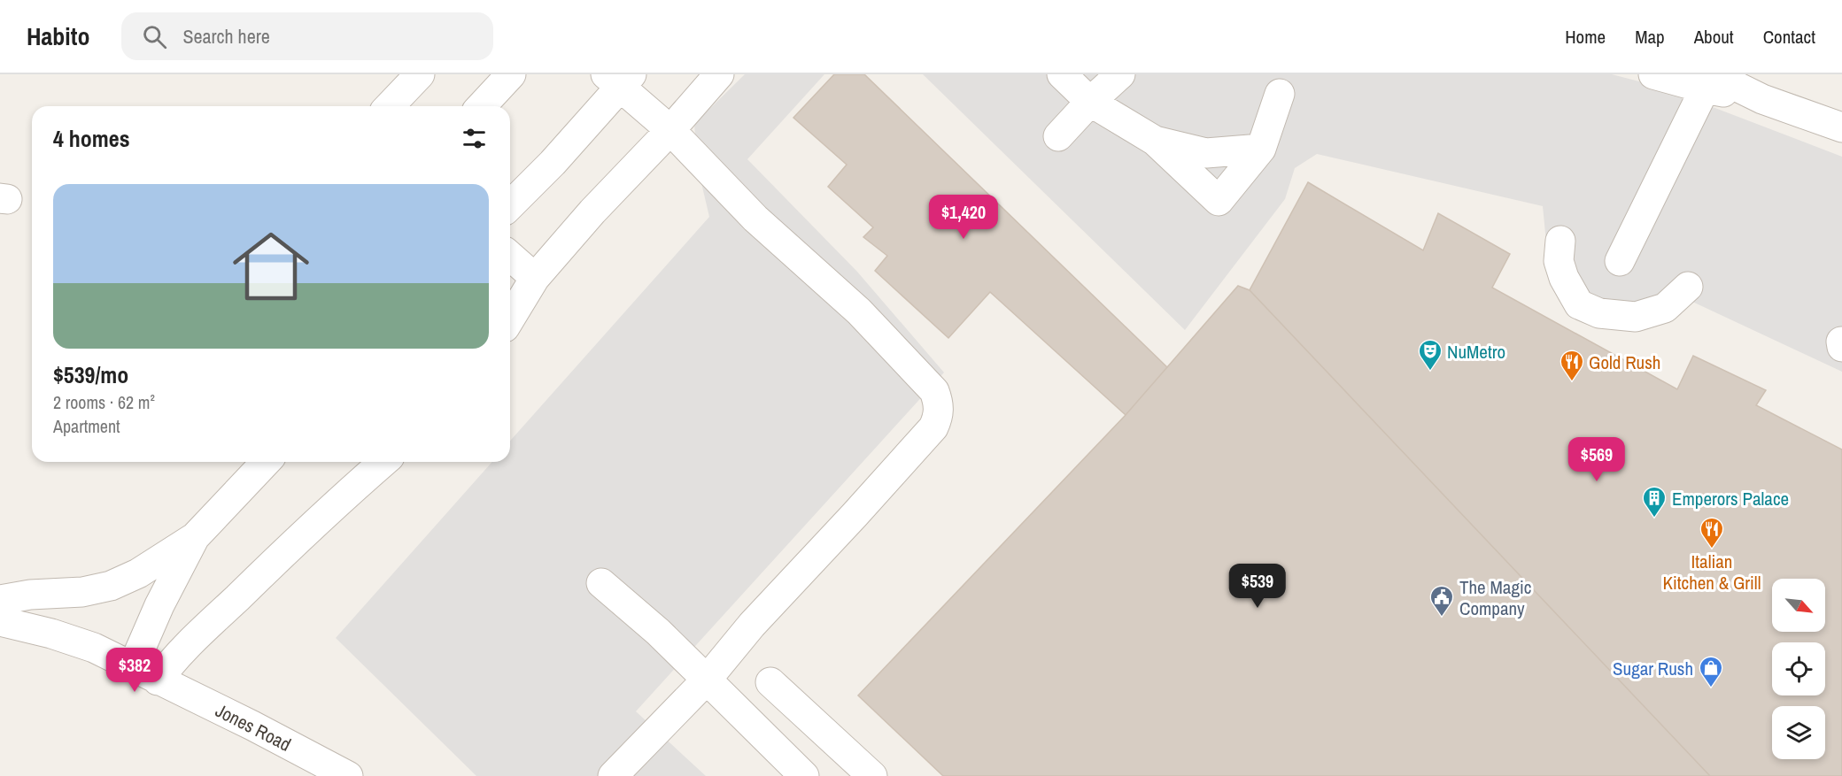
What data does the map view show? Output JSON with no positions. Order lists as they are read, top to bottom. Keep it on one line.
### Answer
{"streets":{"street":["Jones Road"]},"places":{"theatre":["NuMetro"],"restaurant":["Gold Rush","Italian Kitchen & Grill"],"building":["Emperors Palace"],"public building":["The Magic Company"],"shop":["Sugar Rush"]},"north":"bottom right","page":{"header":"Habito","search":"Search here","nav":["Home","Map","About","Contact"],"heading":"4 homes","list":[{"name":"$539/mo","note":"2 rooms · 62 m² · Apartment"}],"price":["$1,420","$569","$539","$382"]}}
